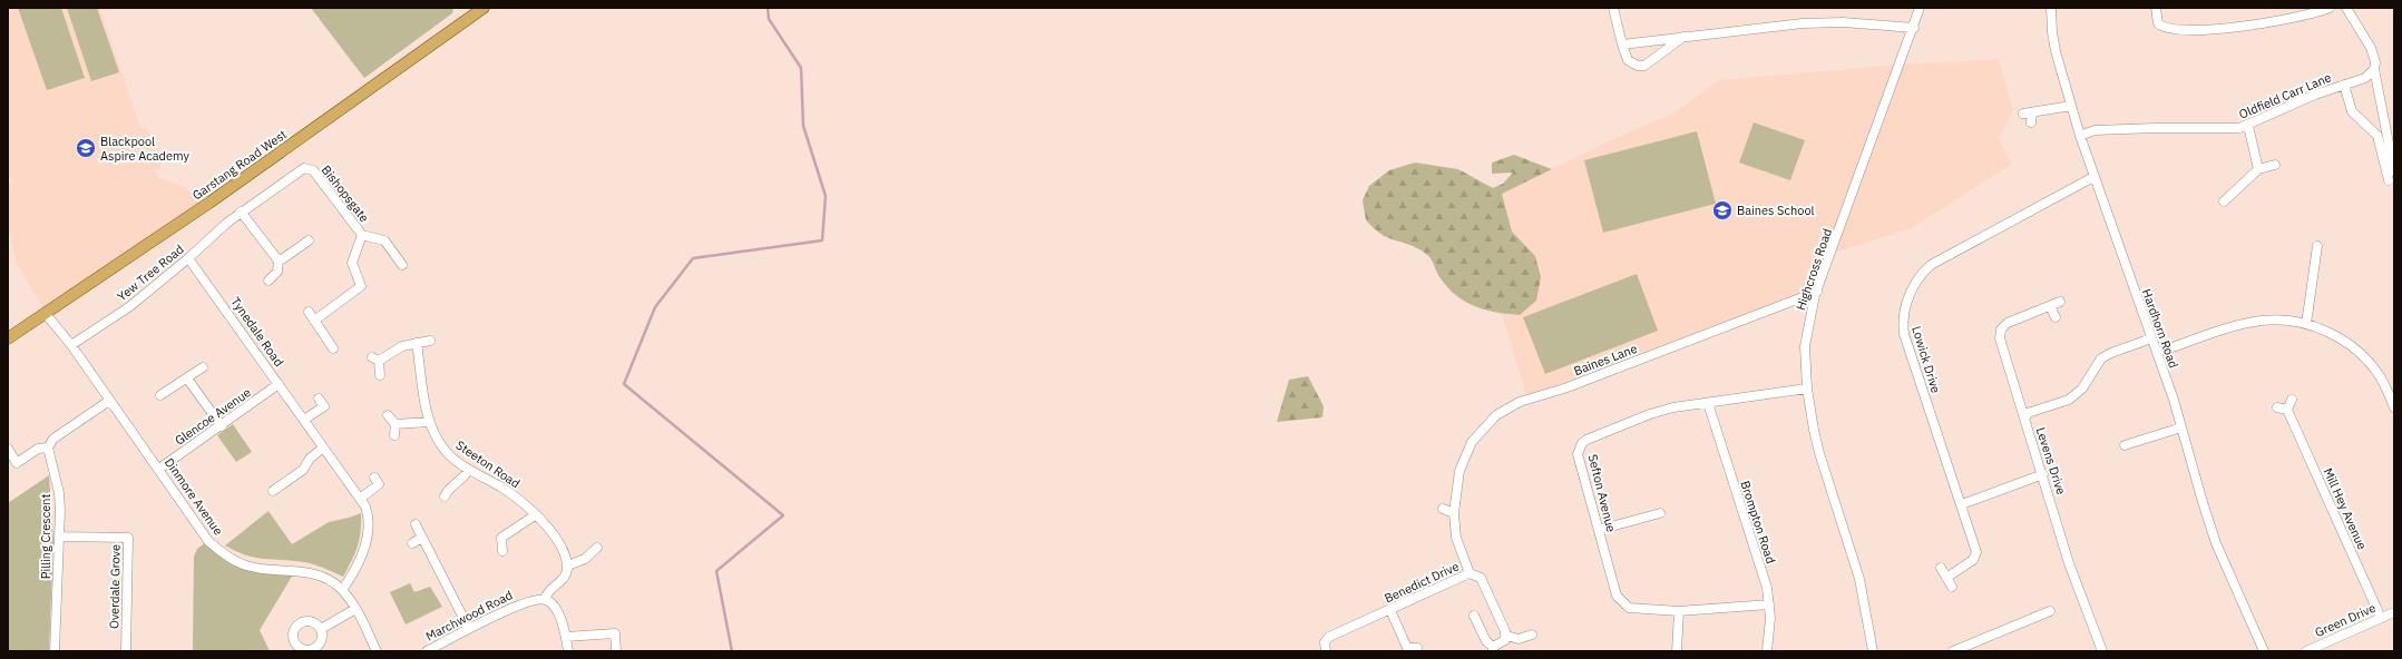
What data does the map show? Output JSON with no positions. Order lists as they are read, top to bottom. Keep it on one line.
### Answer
{"streets":{"main road":["Garstang Road West"],"street":["Oldfield Carr Lane","Bishopsgate","Highcross Road","Yew Tree Road","Hardhorn Road","Tynedale Road","Baines Lane","Lowick Drive","Glencoe Avenue","Levens Drive","Steeton Road","Sefton Avenue","Dinmore Avenue","Mill Hey Avenue","Brompton Road","Pilling Crescent","Benedict Drive","Overdale Grove","Marchwood Road","Green Drive"]},"crossings":[["Oldfield Carr Lane","Hardhorn Road"],["Garstang Road West","Dinmore Avenue"],["Bishopsgate","Yew Tree Road"],["Highcross Road","Baines Lane"],["Highcross Road","Sefton Avenue"],["Yew Tree Road","Tynedale Road"],["Yew Tree Road","Dinmore Avenue"],["Hardhorn Road","Lowick Drive"],["Tynedale Road","Glencoe Avenue"],["Tynedale Road","Dinmore Avenue"],["Baines Lane","Benedict Drive"],["Glencoe Avenue","Dinmore Avenue"],["Sefton Avenue","Brompton Road"],["Mill Hey Avenue","Green Drive"],["Pilling Crescent","Overdale Grove"]],"places":{"school or university":["Blackpool Aspire Academy","Baines School"]}}
